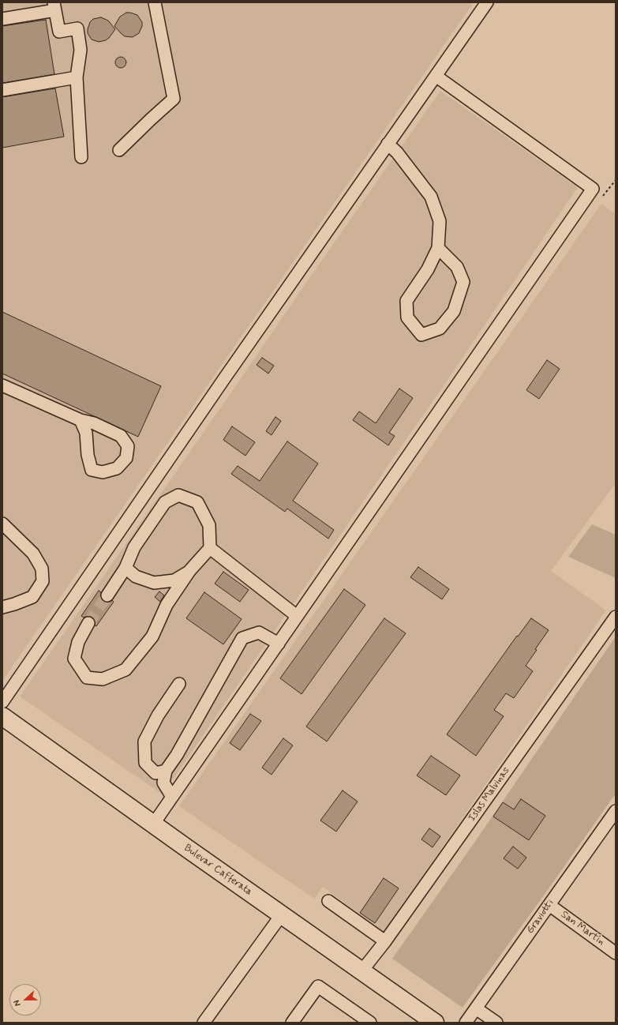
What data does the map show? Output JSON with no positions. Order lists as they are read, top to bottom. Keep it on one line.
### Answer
{"streets":{"highway":["Bulevar Cafferata"],"street":["Islas Malvinas","Graviotti","San Martín"]},"crossings":[["Islas Malvinas","Bulevar Cafferata"],["Graviotti","San Martín"]],"north":"left"}
